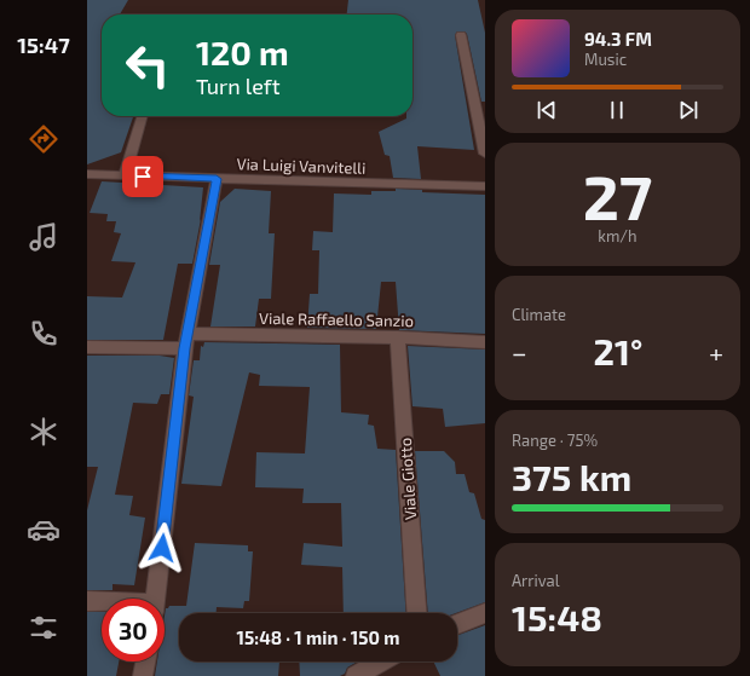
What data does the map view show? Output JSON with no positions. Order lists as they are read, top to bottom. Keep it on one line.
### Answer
{"streets":{"street":["Via Luigi Vanvitelli","Viale Raffaello Sanzio","Viale Giotto"]},"crossings":[["Viale Raffaello Sanzio","Viale Giotto"]],"page":{"tabs":"15:47","turn":["120 m","Turn left"],"song":["94.3 FM","Music"],"tile":[["27","km/h"],"Climate",["Range · 75%","375 km"],["Arrival","15:48"]],"heat":["−","21°","+"],"limit":"30","trip":"15:48 · 1 min · 150 m"}}
